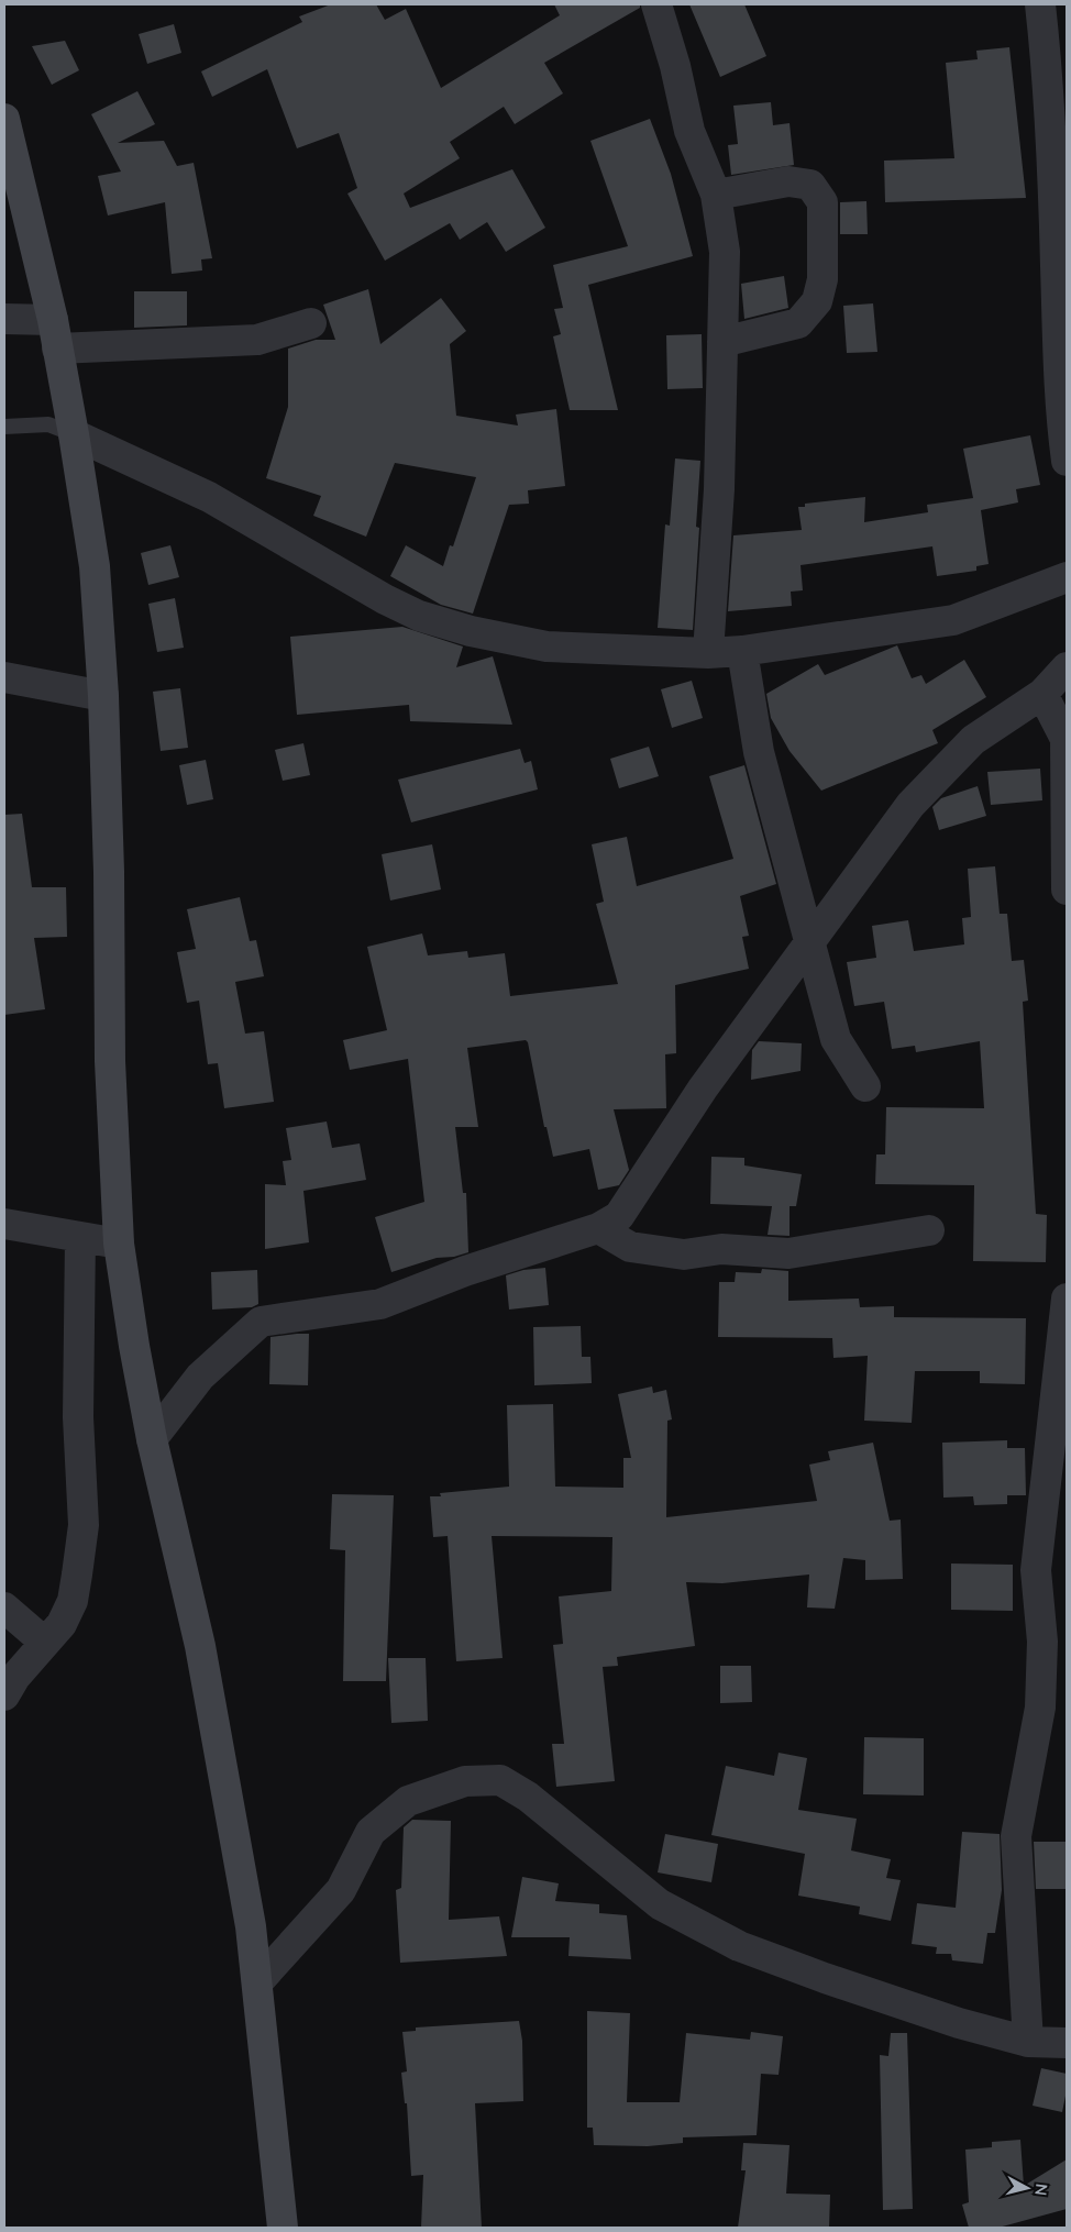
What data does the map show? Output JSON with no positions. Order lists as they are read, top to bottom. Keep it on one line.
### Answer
{"north":"right"}
